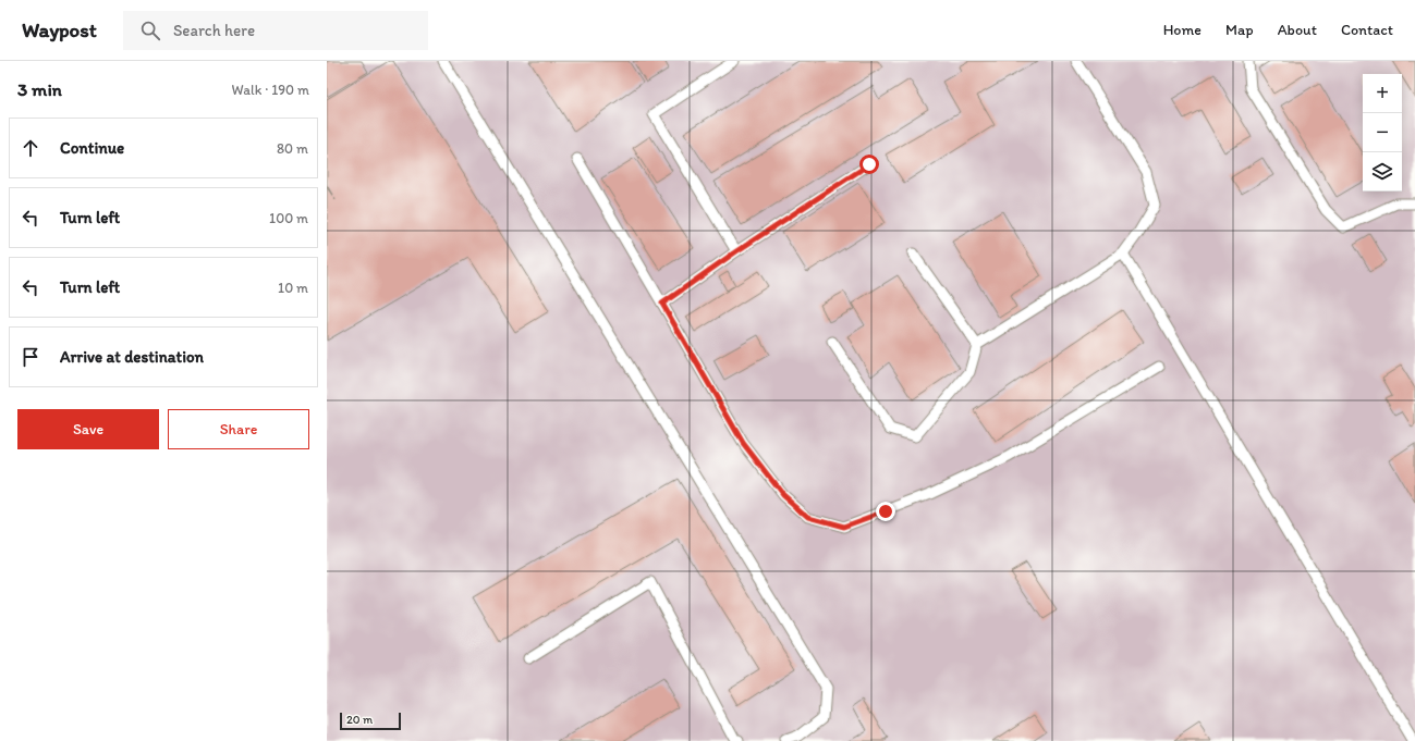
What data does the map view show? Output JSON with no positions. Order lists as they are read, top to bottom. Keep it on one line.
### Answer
{"scale_bar":"20 m","page":{"header":"Waypost","search":"Search here","nav":["Home","Map","About","Contact"],"heading":["3 min","Walk · 190 m"],"map_buttons":["+","−"],"list":[["Continue","80 m"],["Turn left","100 m"],["Turn left","10 m"],"Arrive at destination"],"buttons":["Save","Share"],"scale":"20 m"}}
